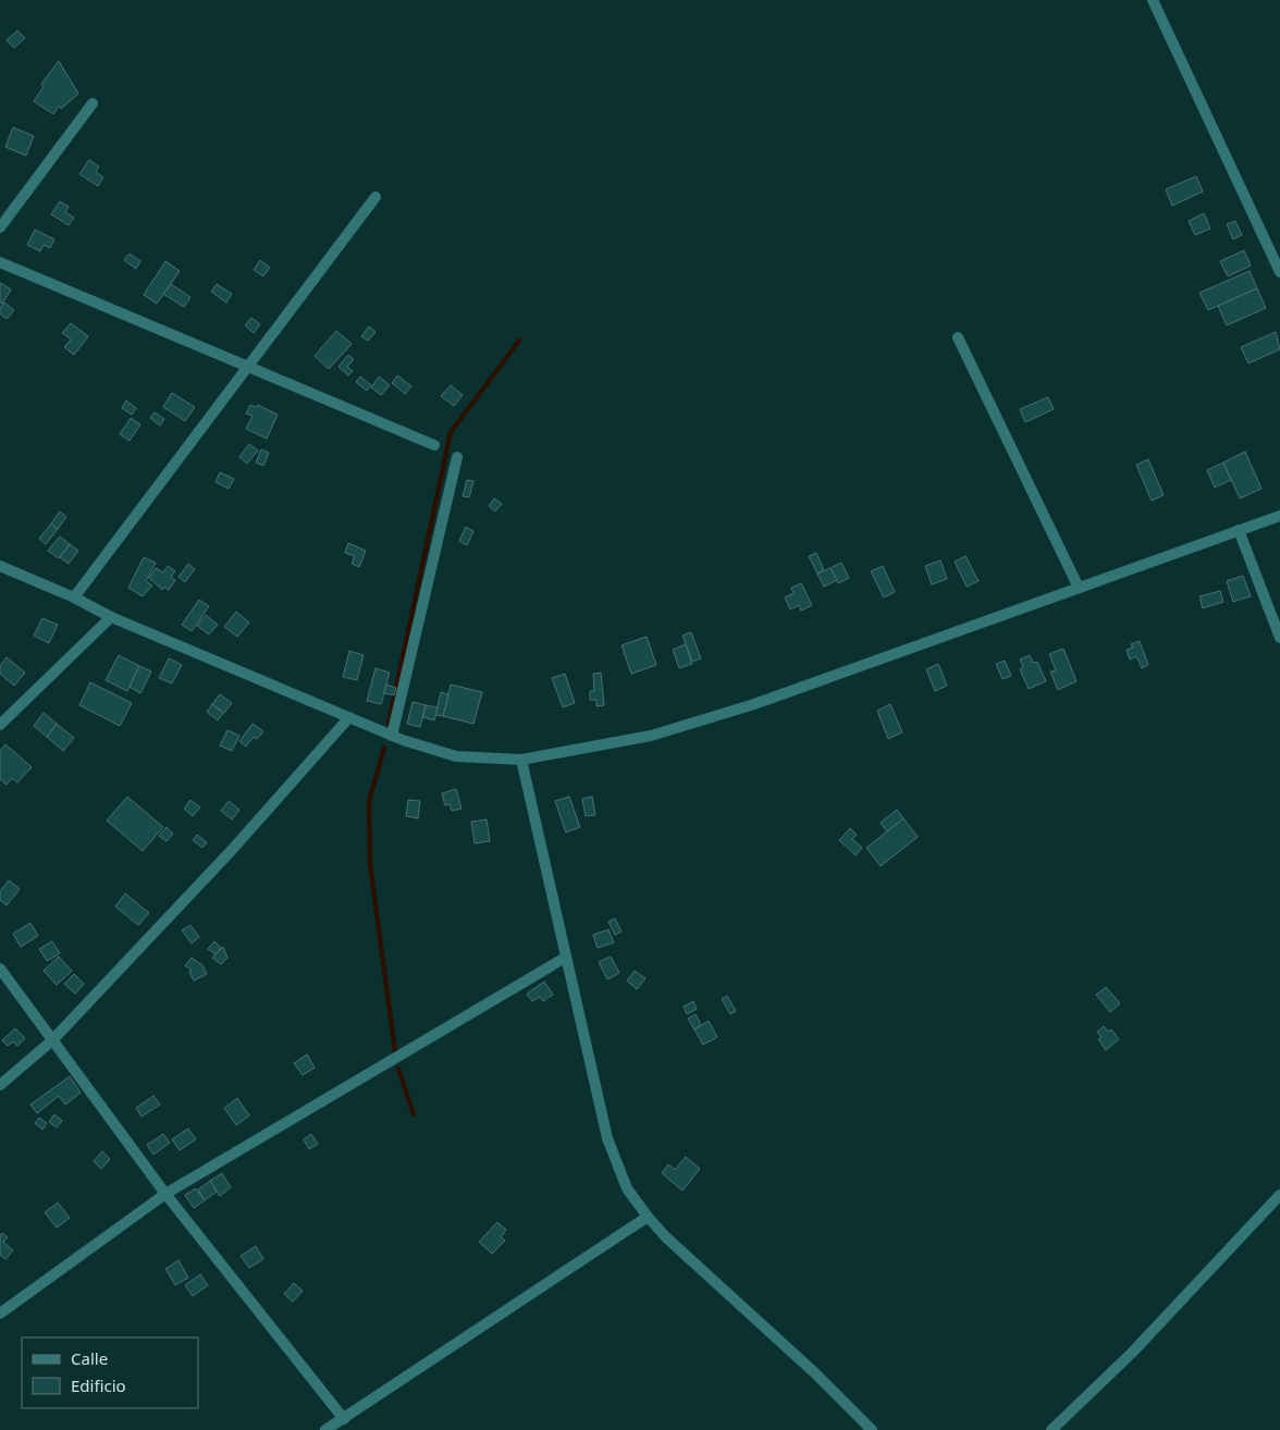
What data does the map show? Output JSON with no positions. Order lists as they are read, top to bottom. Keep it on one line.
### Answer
{"legend":["Calle","Edificio"]}
